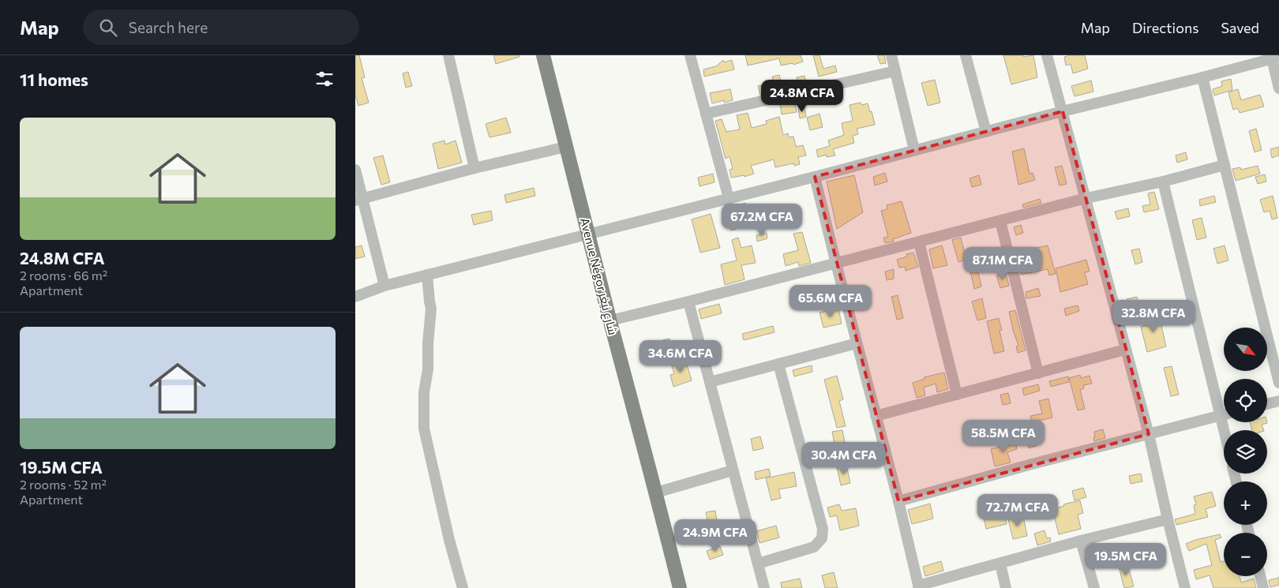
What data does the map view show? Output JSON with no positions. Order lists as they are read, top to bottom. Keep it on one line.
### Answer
{"streets":{"main road":["Avenue Négor شارع نيغر"]},"north":"bottom right","page":{"header":"Map","search":"Search here","nav":["Map","Directions","Saved"],"heading":"11 homes","price":["24.8M CFA","67.2M CFA","87.1M CFA","65.6M CFA","32.8M CFA","34.6M CFA","58.5M CFA","30.4M CFA","72.7M CFA","24.9M CFA","19.5M CFA"],"list":[{"name":"24.8M CFA","note":"2 rooms · 66 m² · Apartment"},{"name":"19.5M CFA","note":"2 rooms · 52 m² · Apartment"}],"map_buttons":["+","−"]}}
